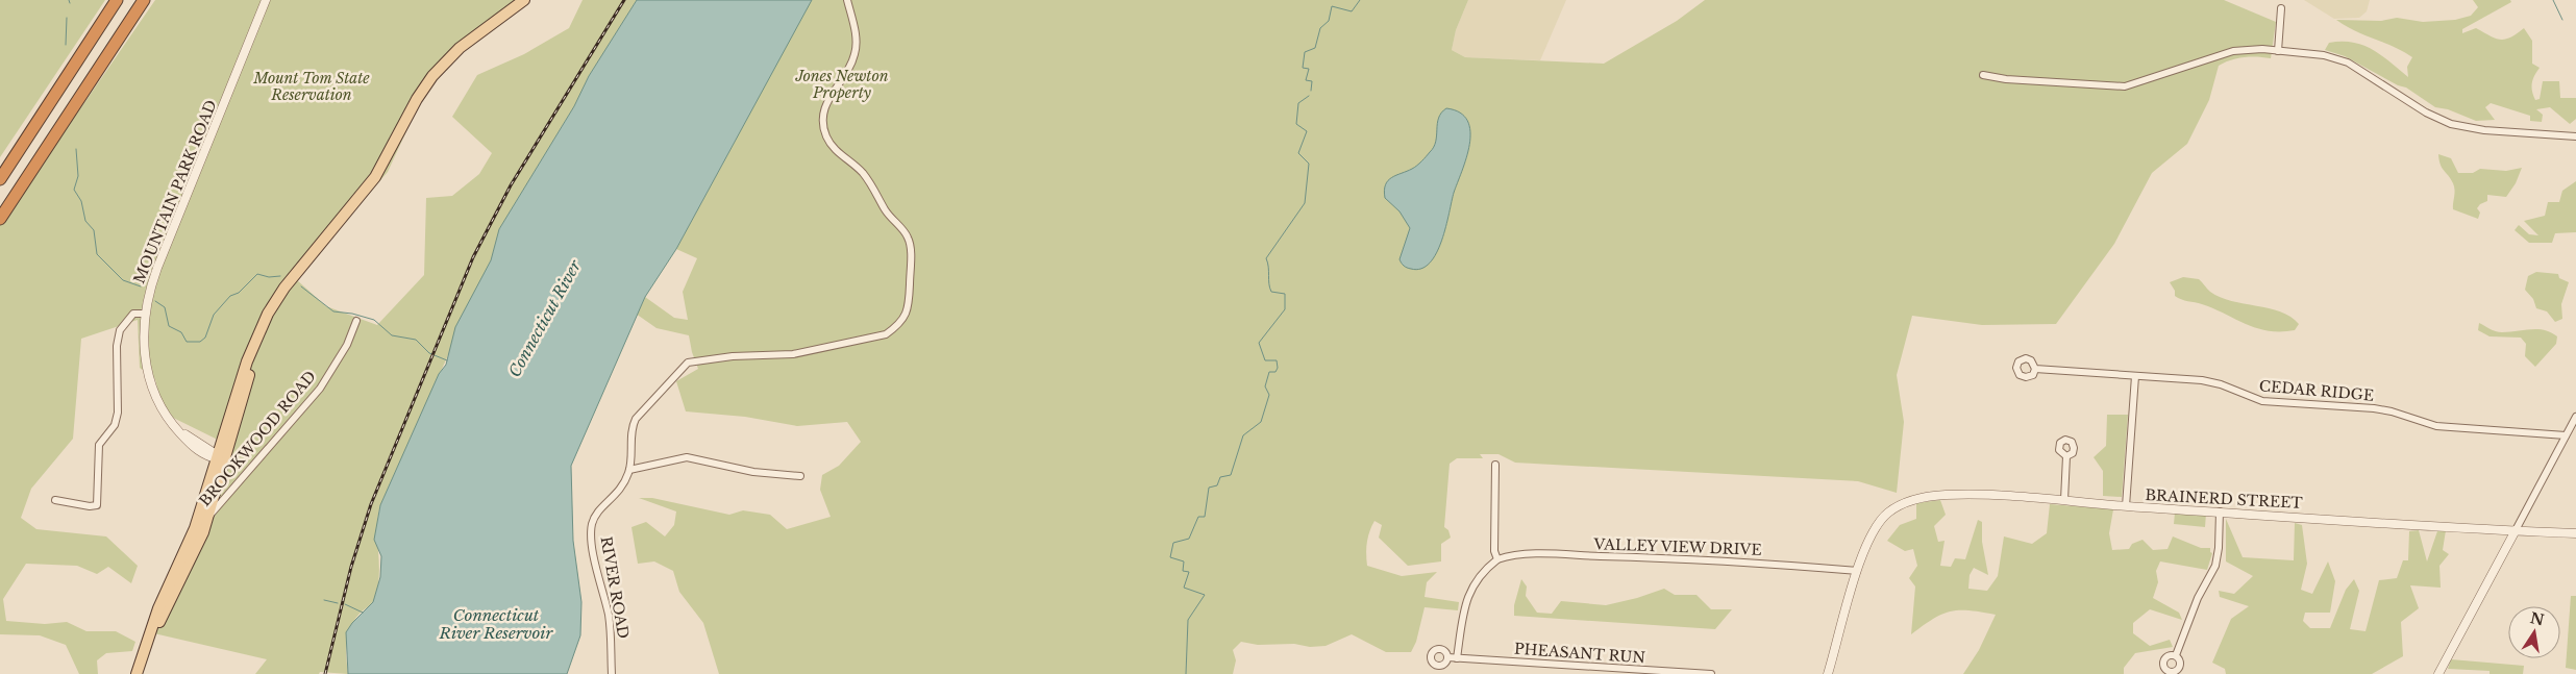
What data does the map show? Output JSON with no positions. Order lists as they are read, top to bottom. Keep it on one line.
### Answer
{"streets":{"street":["MOUNTAIN PARK ROAD","CEDAR RIDGE","BROOKWOOD ROAD","BRAINERD STREET","VALLEY VIEW DRIVE","RIVER ROAD","PHEASANT RUN"]},"crossings":[["BRAINERD STREET","VALLEY VIEW DRIVE"]],"water":["Connecticut River","Connecticut River Reservoir"],"parks":["Jones Newton Property","Mount Tom State Reservation"],"north":"top"}
